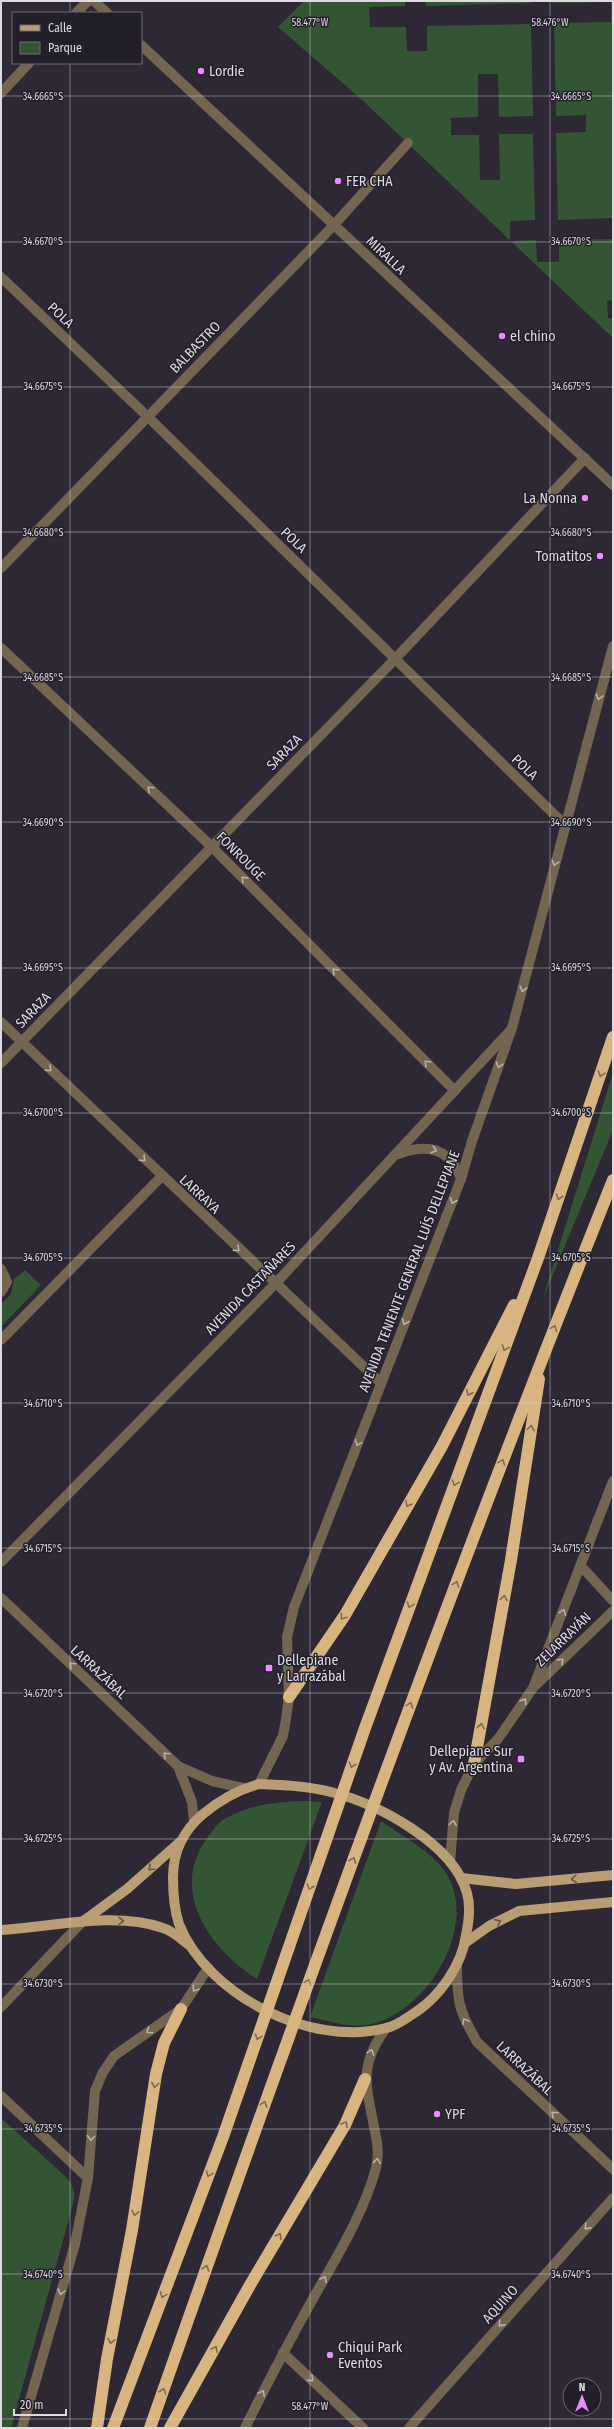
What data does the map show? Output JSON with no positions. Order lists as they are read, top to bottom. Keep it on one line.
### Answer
{"streets":{"street":["MIRALLA","POLA","BALBASTRO","SARAZA","FONROUGE","LARRAYA","AVENIDA TENIENTE GENERAL LUÍS DELLEPIANE","AVENIDA CASTAÑARES","ZELARRAYÁN","LARRAZÁBAL","AQUINO"]},"crossings":[["MIRALLA","BALBASTRO"],["MIRALLA","SARAZA"],["POLA","BALBASTRO"],["POLA","SARAZA"],["POLA","AVENIDA TENIENTE GENERAL LUÍS DELLEPIANE"],["SARAZA","FONROUGE"],["SARAZA","LARRAYA"],["FONROUGE","AVENIDA CASTAÑARES"],["LARRAYA","AVENIDA TENIENTE GENERAL LUÍS DELLEPIANE"],["LARRAYA","AVENIDA CASTAÑARES"],["AVENIDA TENIENTE GENERAL LUÍS DELLEPIANE","AVENIDA CASTAÑARES"]],"one_way":["FONROUGE","LARRAYA","AVENIDA TENIENTE GENERAL LUÍS DELLEPIANE","LARRAZÁBAL","AQUINO"],"places":{"other":["Lordie","FER CHA","el chino","La Nonna","Tomatitos","YPF","Chiqui Park Eventos"],"transit":["Dellepiane y Larrazábal","Dellepiane Sur y Av. Argentina"]},"legend":["Calle","Parque"],"scale_bar":"20 m","north":"top","coordinates":["58.477°W","58.476°W","34.6665°S","34.6670°S","34.6675°S","34.6680°S","34.6685°S","34.6690°S","34.6695°S","34.6700°S","34.6705°S","34.6710°S","34.6715°S","34.6720°S","34.6725°S","34.6730°S","34.6735°S","34.6740°S"]}
